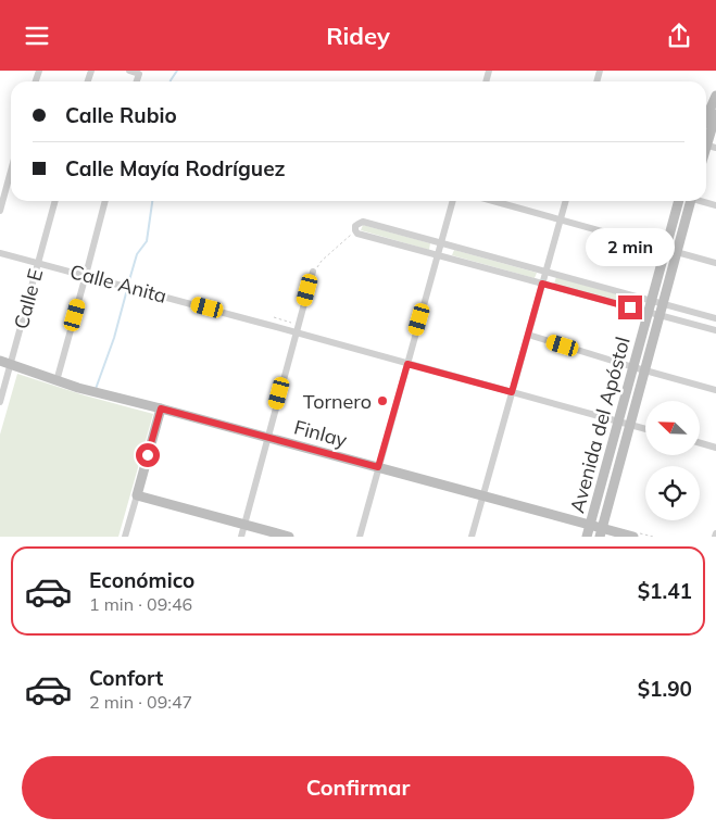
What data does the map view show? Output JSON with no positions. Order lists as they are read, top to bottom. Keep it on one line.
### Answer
{"streets":{"street":["Calle Anita","Calle E","Avenida del Apóstol","Finlay"]},"crossings":[["Calle Anita","Calle E"],["Calle Anita","Avenida del Apóstol"],["Calle E","Finlay"],["Avenida del Apóstol","Finlay"]],"places":["Tornero"],"north":"top left","page":{"header":"Ridey","banner":["Calle Rubio","Calle Mayía Rodríguez"],"bubble":"2 min","list":[{"name":"Económico","note":"1 min · 09:46","value":"$1.41"},{"name":"Confort","note":"2 min · 09:47","value":"$1.90"}],"buttons":"Confirmar"}}
